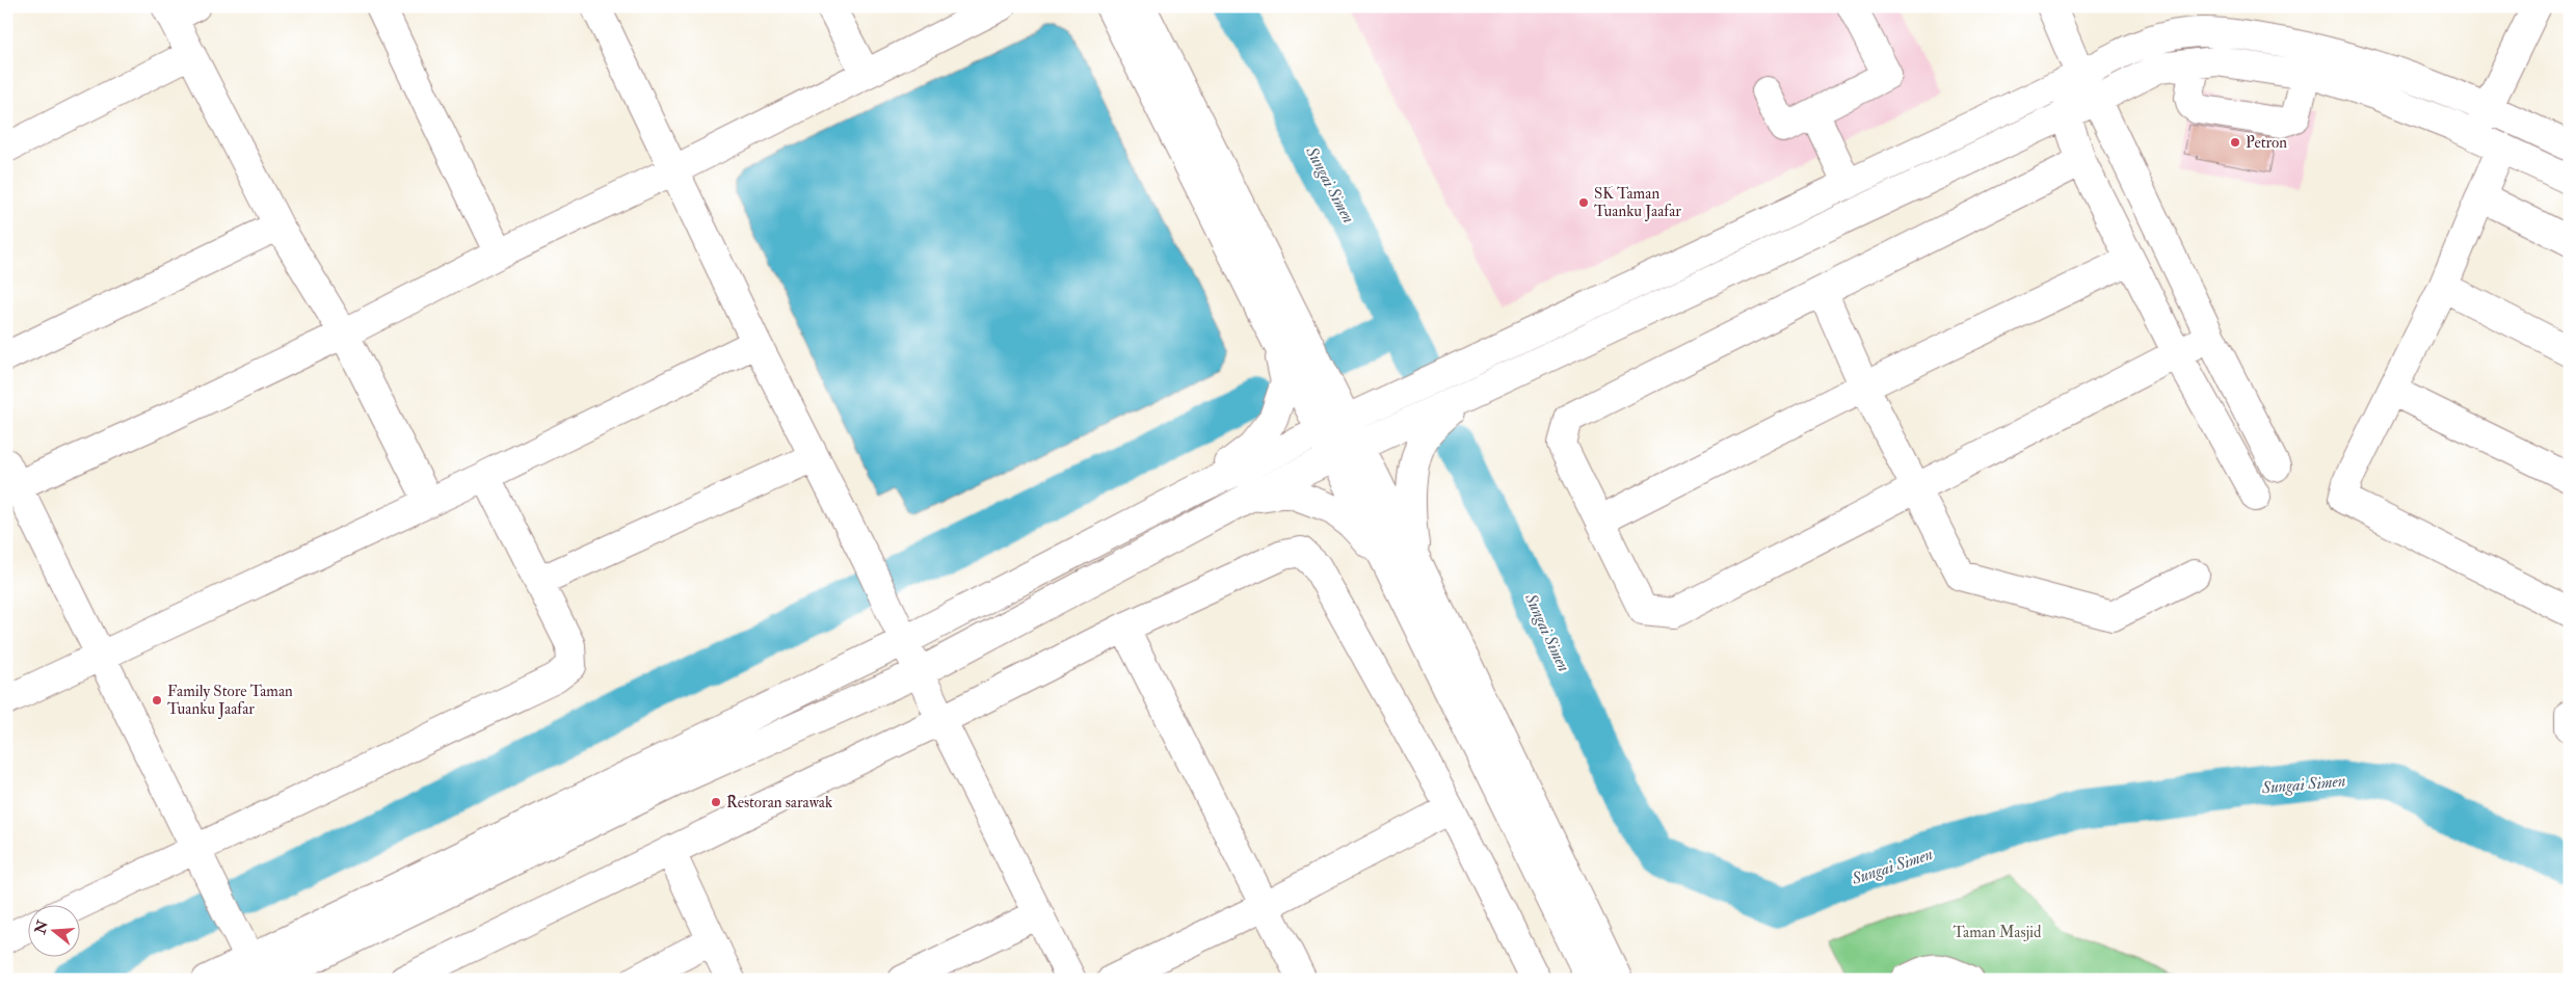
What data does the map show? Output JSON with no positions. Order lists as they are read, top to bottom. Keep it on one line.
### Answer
{"water":["Sungai Simen"],"parks":["Taman Masjid"],"places":["Petron","SK Taman Tuanku Jaafar","Family Store Taman Tuanku Jaafar","Restoran sarawak"],"north":"left"}
